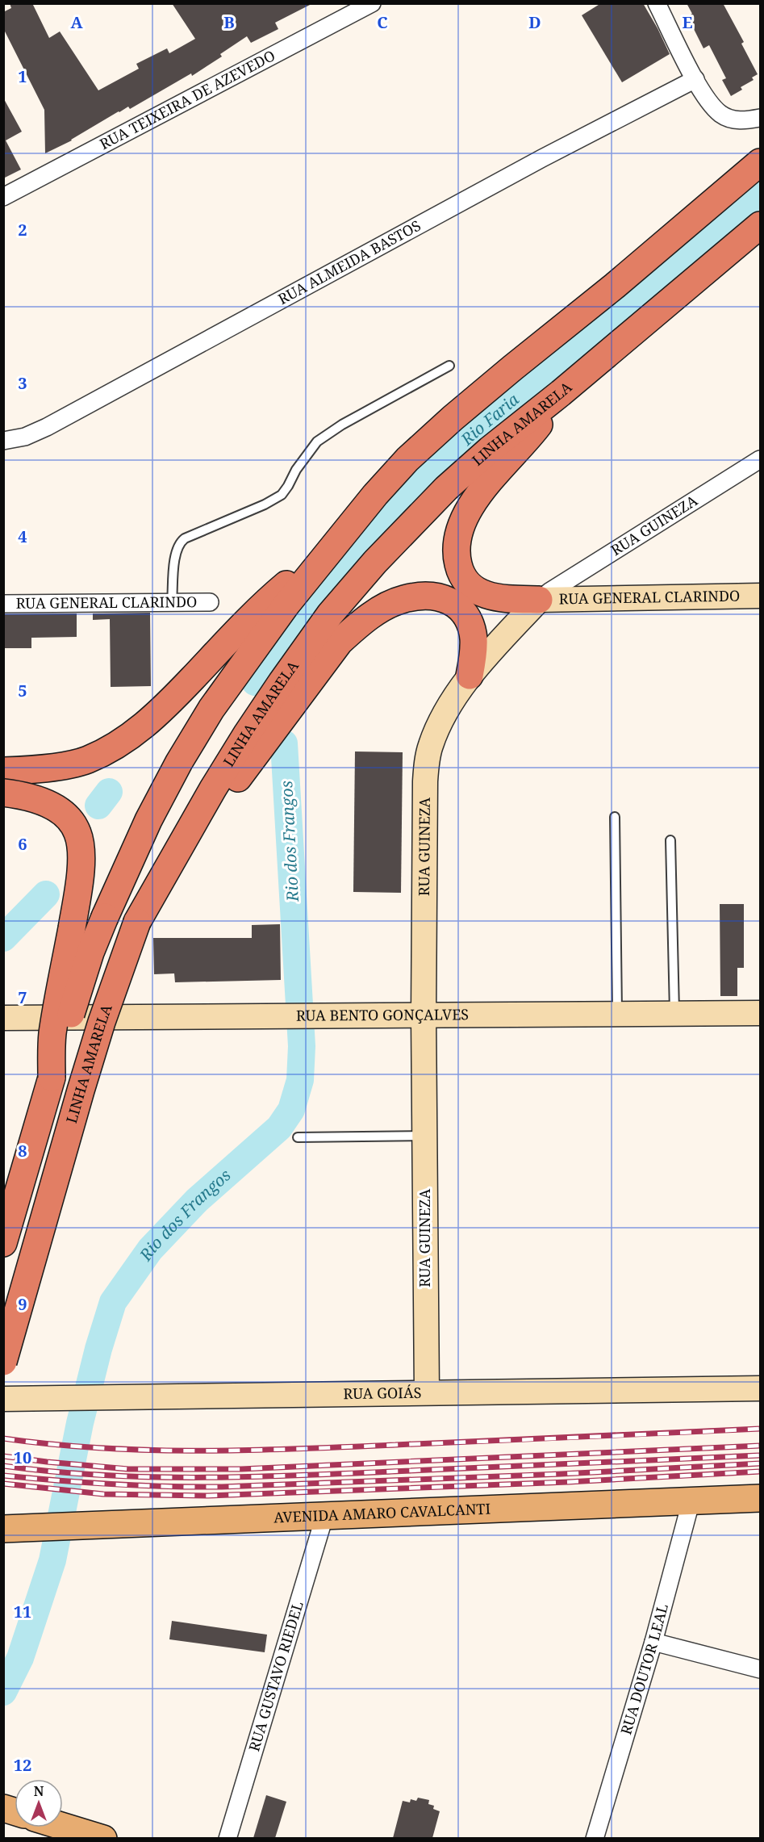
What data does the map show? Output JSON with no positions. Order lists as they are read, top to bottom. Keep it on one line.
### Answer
{"streets":{"highway":["LINHA AMARELA"],"main road":["AVENIDA AMARO CAVALCANTI"],"street":["RUA TEIXEIRA DE AZEVEDO","RUA ALMEIDA BASTOS","RUA GUINEZA","RUA GENERAL CLARINDO","RUA BENTO GONÇALVES","RUA GOIÁS","RUA DOUTOR LEAL","RUA GUSTAVO RIEDEL"]},"crossings":[["RUA GUINEZA","RUA GENERAL CLARINDO"],["RUA GUINEZA","RUA BENTO GONÇALVES"],["RUA GUINEZA","RUA GOIÁS"],["AVENIDA AMARO CAVALCANTI","RUA DOUTOR LEAL"],["AVENIDA AMARO CAVALCANTI","RUA GUSTAVO RIEDEL"]],"water":["Rio Faria","Rio dos Frangos"],"north":"top","grid":{"columns":["A","B","C","D","E"],"rows":["1","2","3","4","5","6","7","8","9","10","11","12"]}}
